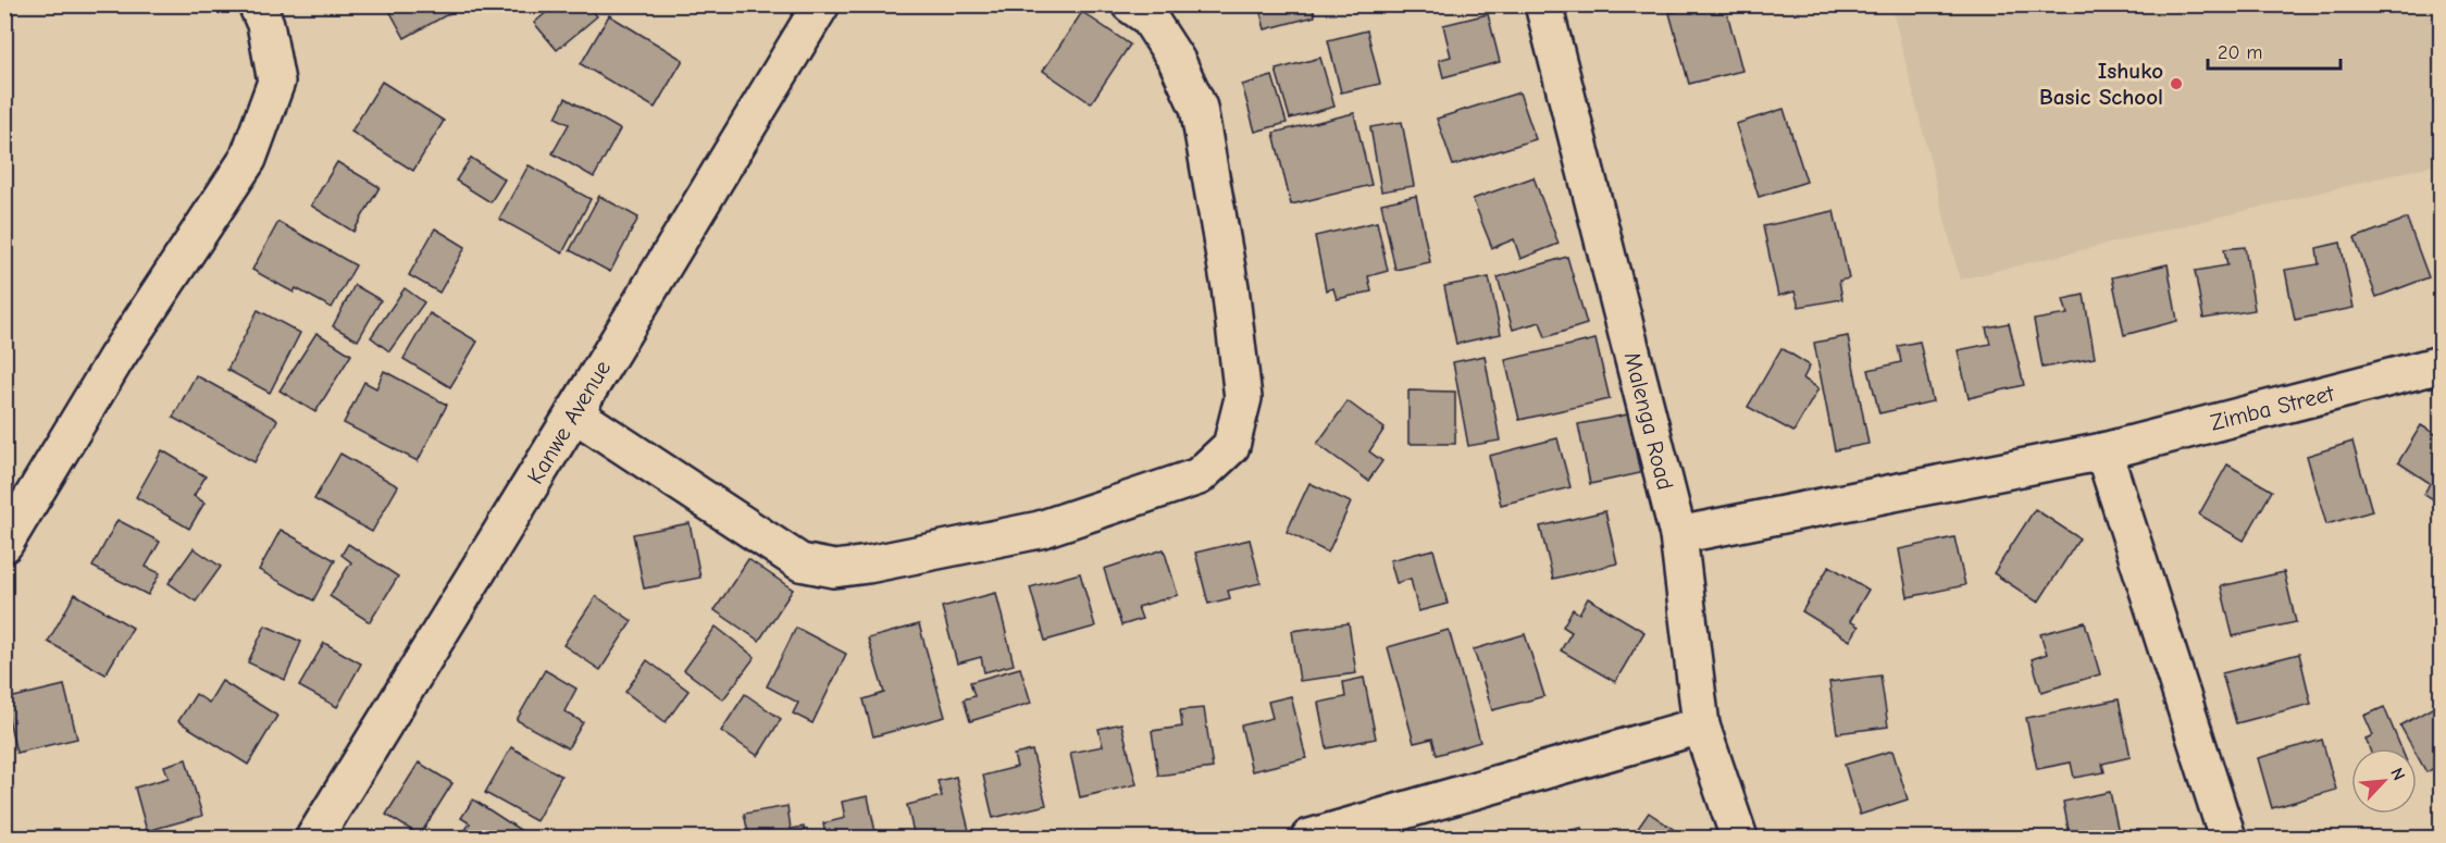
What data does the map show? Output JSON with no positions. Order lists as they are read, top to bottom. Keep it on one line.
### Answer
{"streets":{"street":["Zimba Street","Malenga Road","Kanwe Avenue"]},"crossings":[["Zimba Street","Malenga Road"]],"places":["Ishuko Basic School"],"scale_bar":"20 m","north":"top right"}
